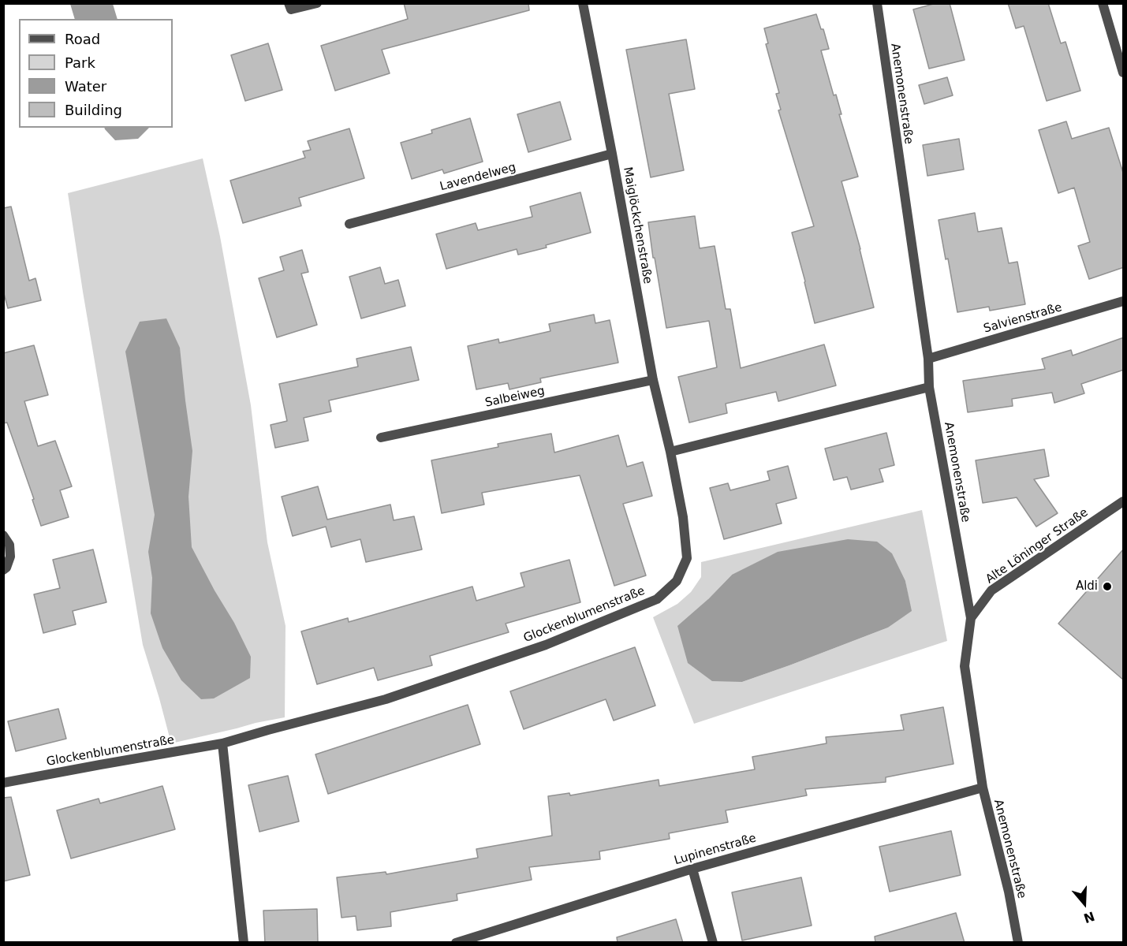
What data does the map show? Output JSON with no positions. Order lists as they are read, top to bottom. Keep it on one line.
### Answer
{"streets":{"street":["Anemonenstraße","Lavendelweg","Maiglöckchenstraße","Salvienstraße","Salbeiweg","Alte Löninger Straße","Glockenblumenstraße","Lupinenstraße"]},"crossings":[["Anemonenstraße","Salvienstraße"],["Anemonenstraße","Alte Löninger Straße"],["Anemonenstraße","Lupinenstraße"],["Lavendelweg","Maiglöckchenstraße"],["Maiglöckchenstraße","Salbeiweg"],["Maiglöckchenstraße","Glockenblumenstraße"]],"places":["Aldi"],"legend":["Road","Park","Water","Building"],"north":"bottom"}
